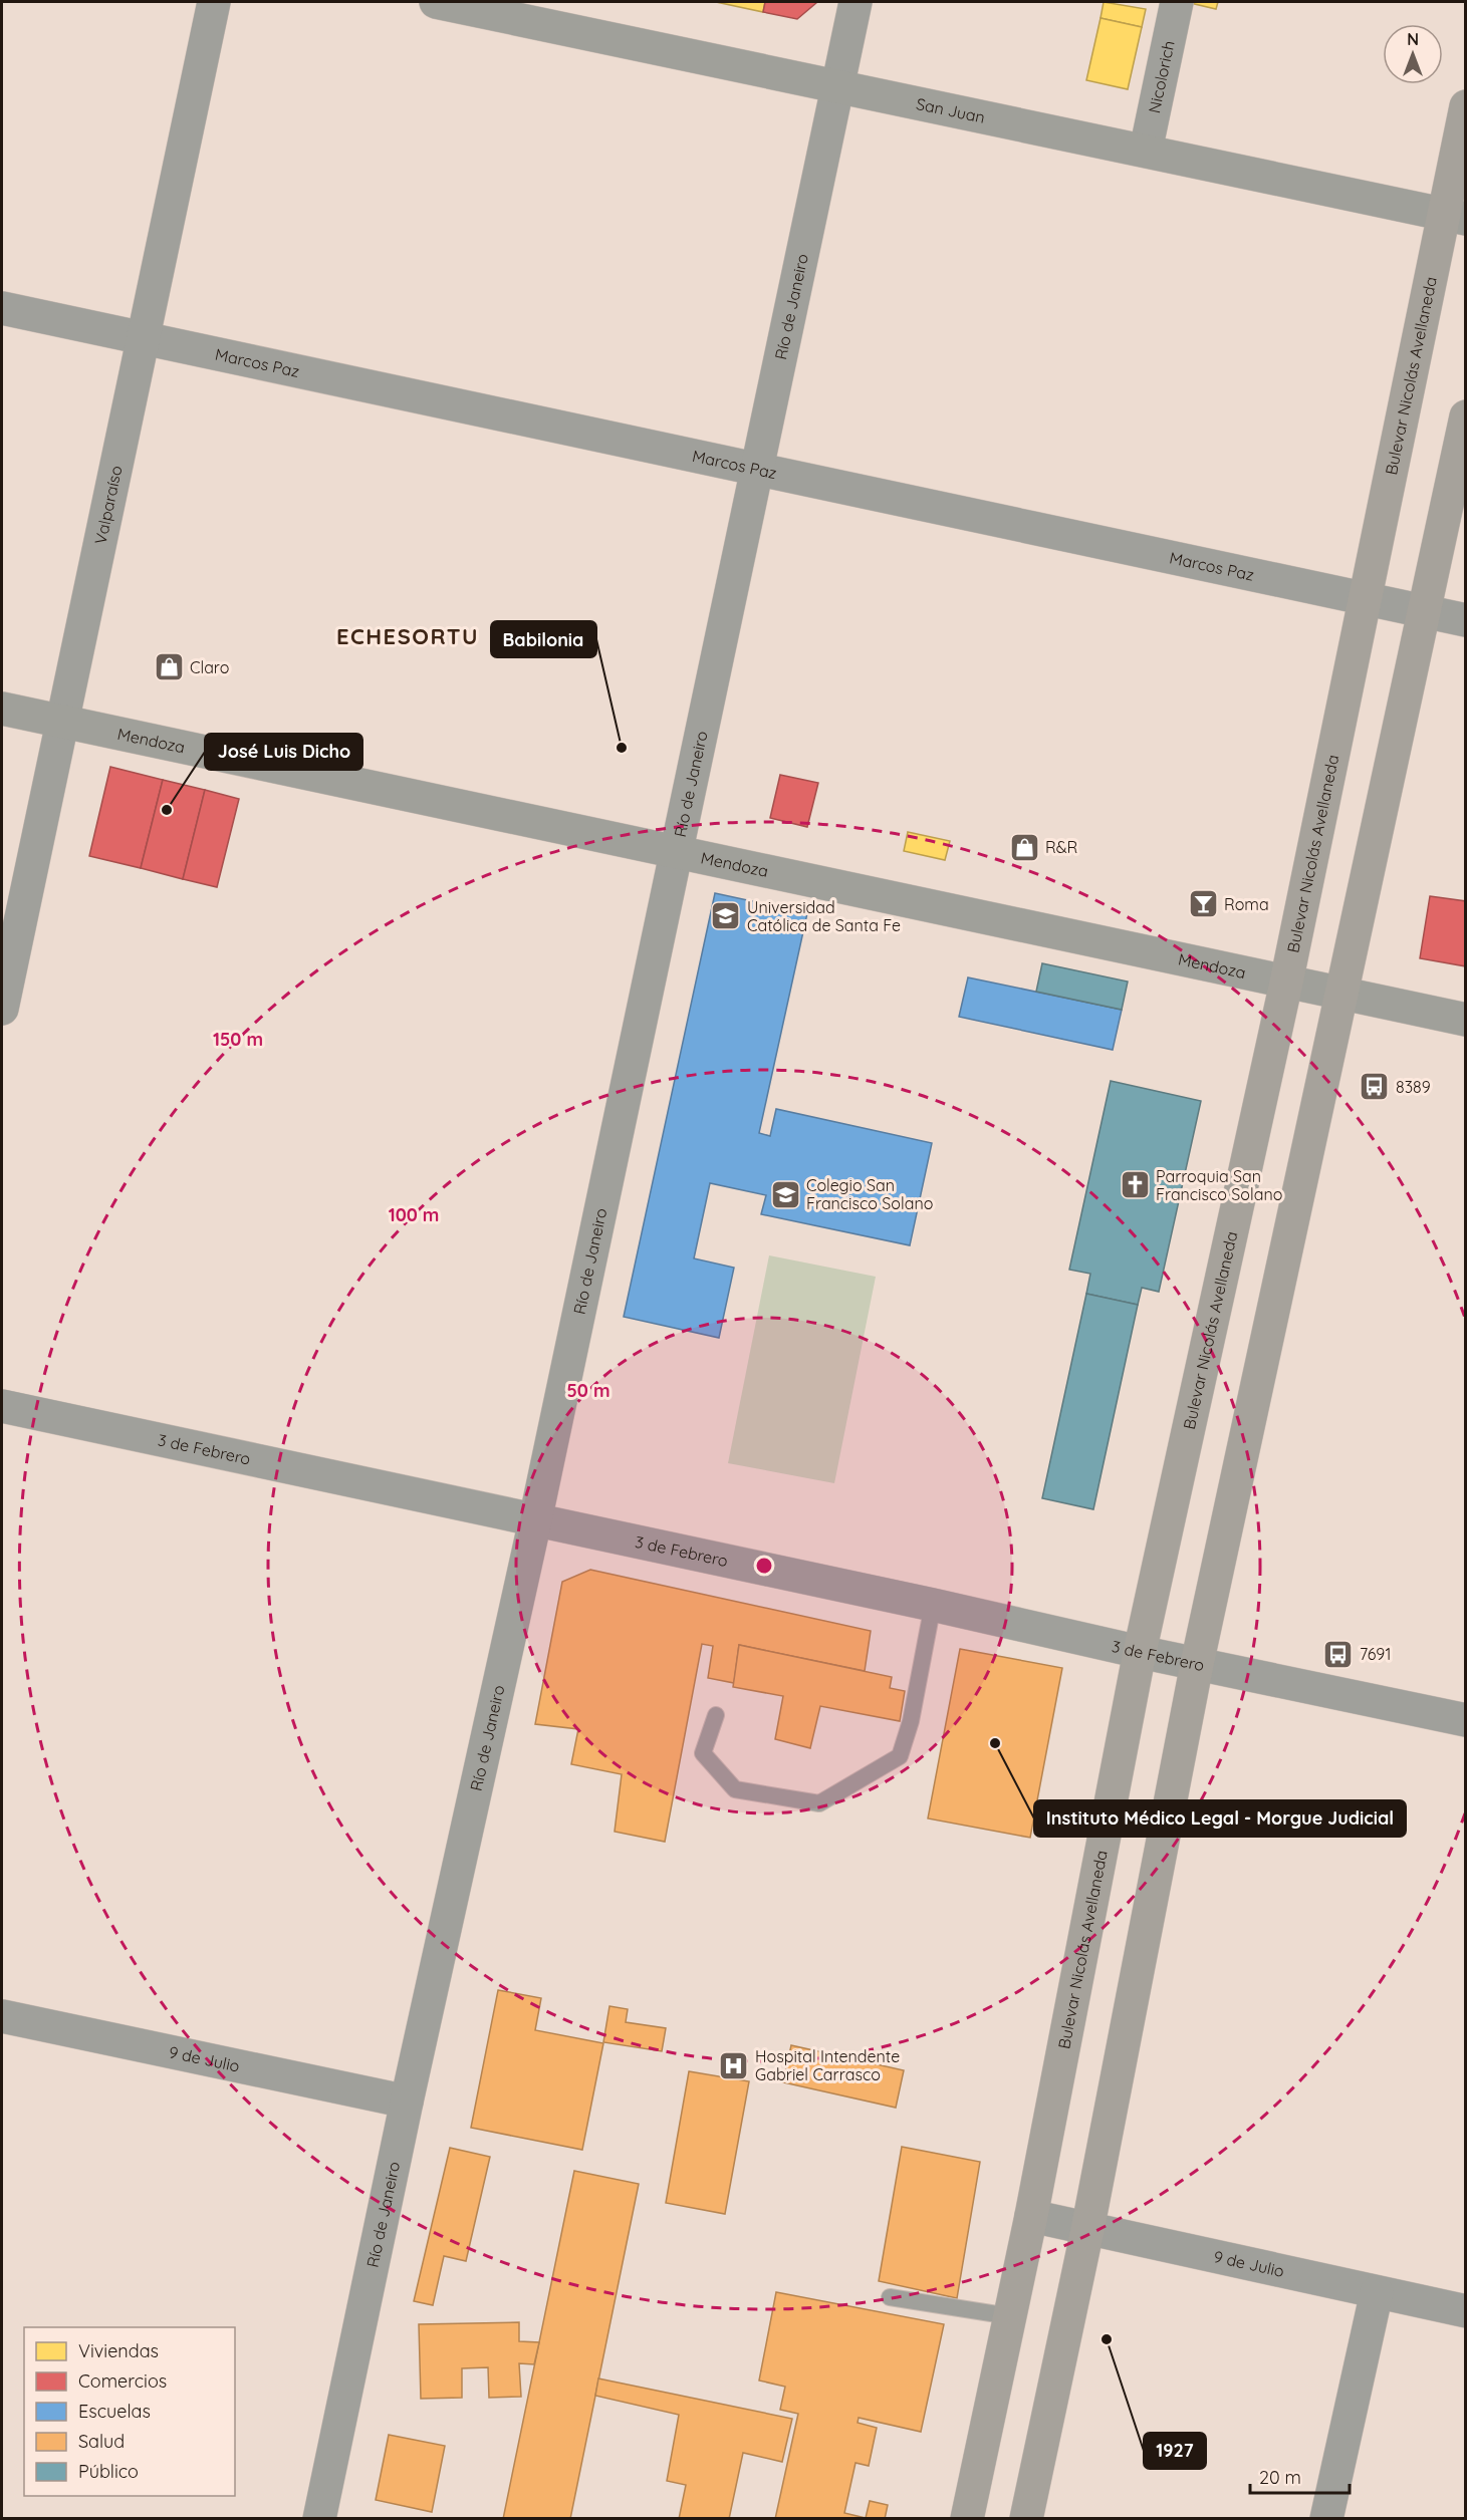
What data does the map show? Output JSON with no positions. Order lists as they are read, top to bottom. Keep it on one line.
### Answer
{"streets":{"main road":["San Juan","Bulevar Nicolás Avellaneda","Mendoza"],"street":["Nicolorich","Río de Janeiro","Marcos Paz","Valparaíso","3 de Febrero","9 de Julio"]},"crossings":[["Nicolorich","San Juan"],["San Juan","Río de Janeiro"],["San Juan","Bulevar Nicolás Avellaneda"],["Río de Janeiro","Marcos Paz"],["Río de Janeiro","Mendoza"],["Río de Janeiro","3 de Febrero"],["Río de Janeiro","9 de Julio"],["Marcos Paz","Bulevar Nicolás Avellaneda"],["Marcos Paz","Valparaíso"],["Bulevar Nicolás Avellaneda","Mendoza"],["Bulevar Nicolás Avellaneda","3 de Febrero"],["Bulevar Nicolás Avellaneda","9 de Julio"],["Valparaíso","Mendoza"]],"districts":["ECHESORTU"],"places":{"shop":["Claro","R&R"],"other":["Babilonia","José Luis Dicho","Instituto Médico Legal - Morgue Judicial","1927"],"bar":["Roma"],"school or university":["Universidad Católica de Santa Fe","Colegio San Francisco Solano"],"bus stop":["8389","7691"],"church":["Parroquia San Francisco Solano"],"hospital":["Hospital Intendente Gabriel Carrasco"]},"legend":["Viviendas","Comercios","Escuelas","Salud","Público"],"scale_bar":"20 m","north":"top","rings":["150 m","100 m","50 m"]}
